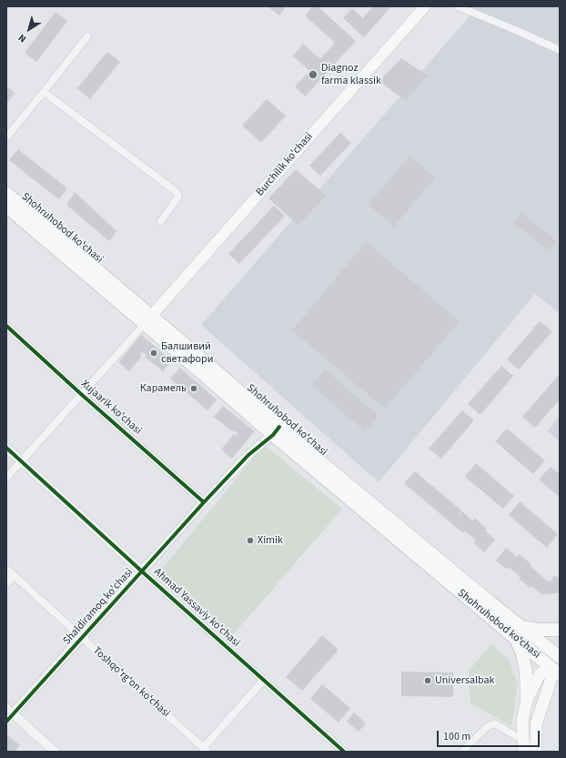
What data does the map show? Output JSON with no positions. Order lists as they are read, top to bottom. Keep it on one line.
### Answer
{"streets":{"highway":["Shohruhobod koʻchasi"],"main road":["Burchilik ko'chasi"],"street":["Xujaarik ko'chasi","Shaldiramoq ko'chasi","Ahmad Yassaviy ko'chasi","Toshqoʻrgʻon koʻchasi"]},"crossings":[["Burchilik ko'chasi","Shohruhobod koʻchasi"],["Shohruhobod koʻchasi","Shaldiramoq ko'chasi"],["Xujaarik ko'chasi","Shaldiramoq ko'chasi"],["Shaldiramoq ko'chasi","Ahmad Yassaviy ko'chasi"],["Shaldiramoq ko'chasi","Toshqoʻrgʻon koʻchasi"]],"places":["Diagnoz farma klassik","Балшивий светафори","Карамель","Ximik","Universalbak"],"scale_bar":"100 m","north":"bottom left"}
